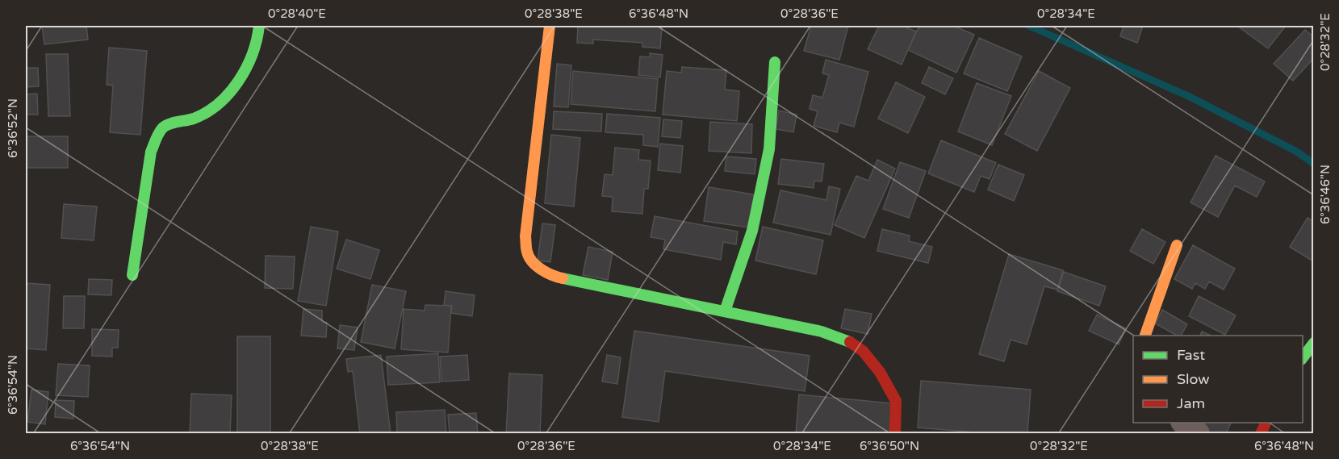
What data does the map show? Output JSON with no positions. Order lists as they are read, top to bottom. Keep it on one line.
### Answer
{"legend":["Fast","Slow","Jam"],"coordinates":["0°28'40\"E","0°28'38\"E","6°36'48\"N","0°28'36\"E","0°28'34\"E","0°28'32\"E","6°36'52\"N","6°36'46\"N","6°36'54\"N","6°36'50\"N"]}
